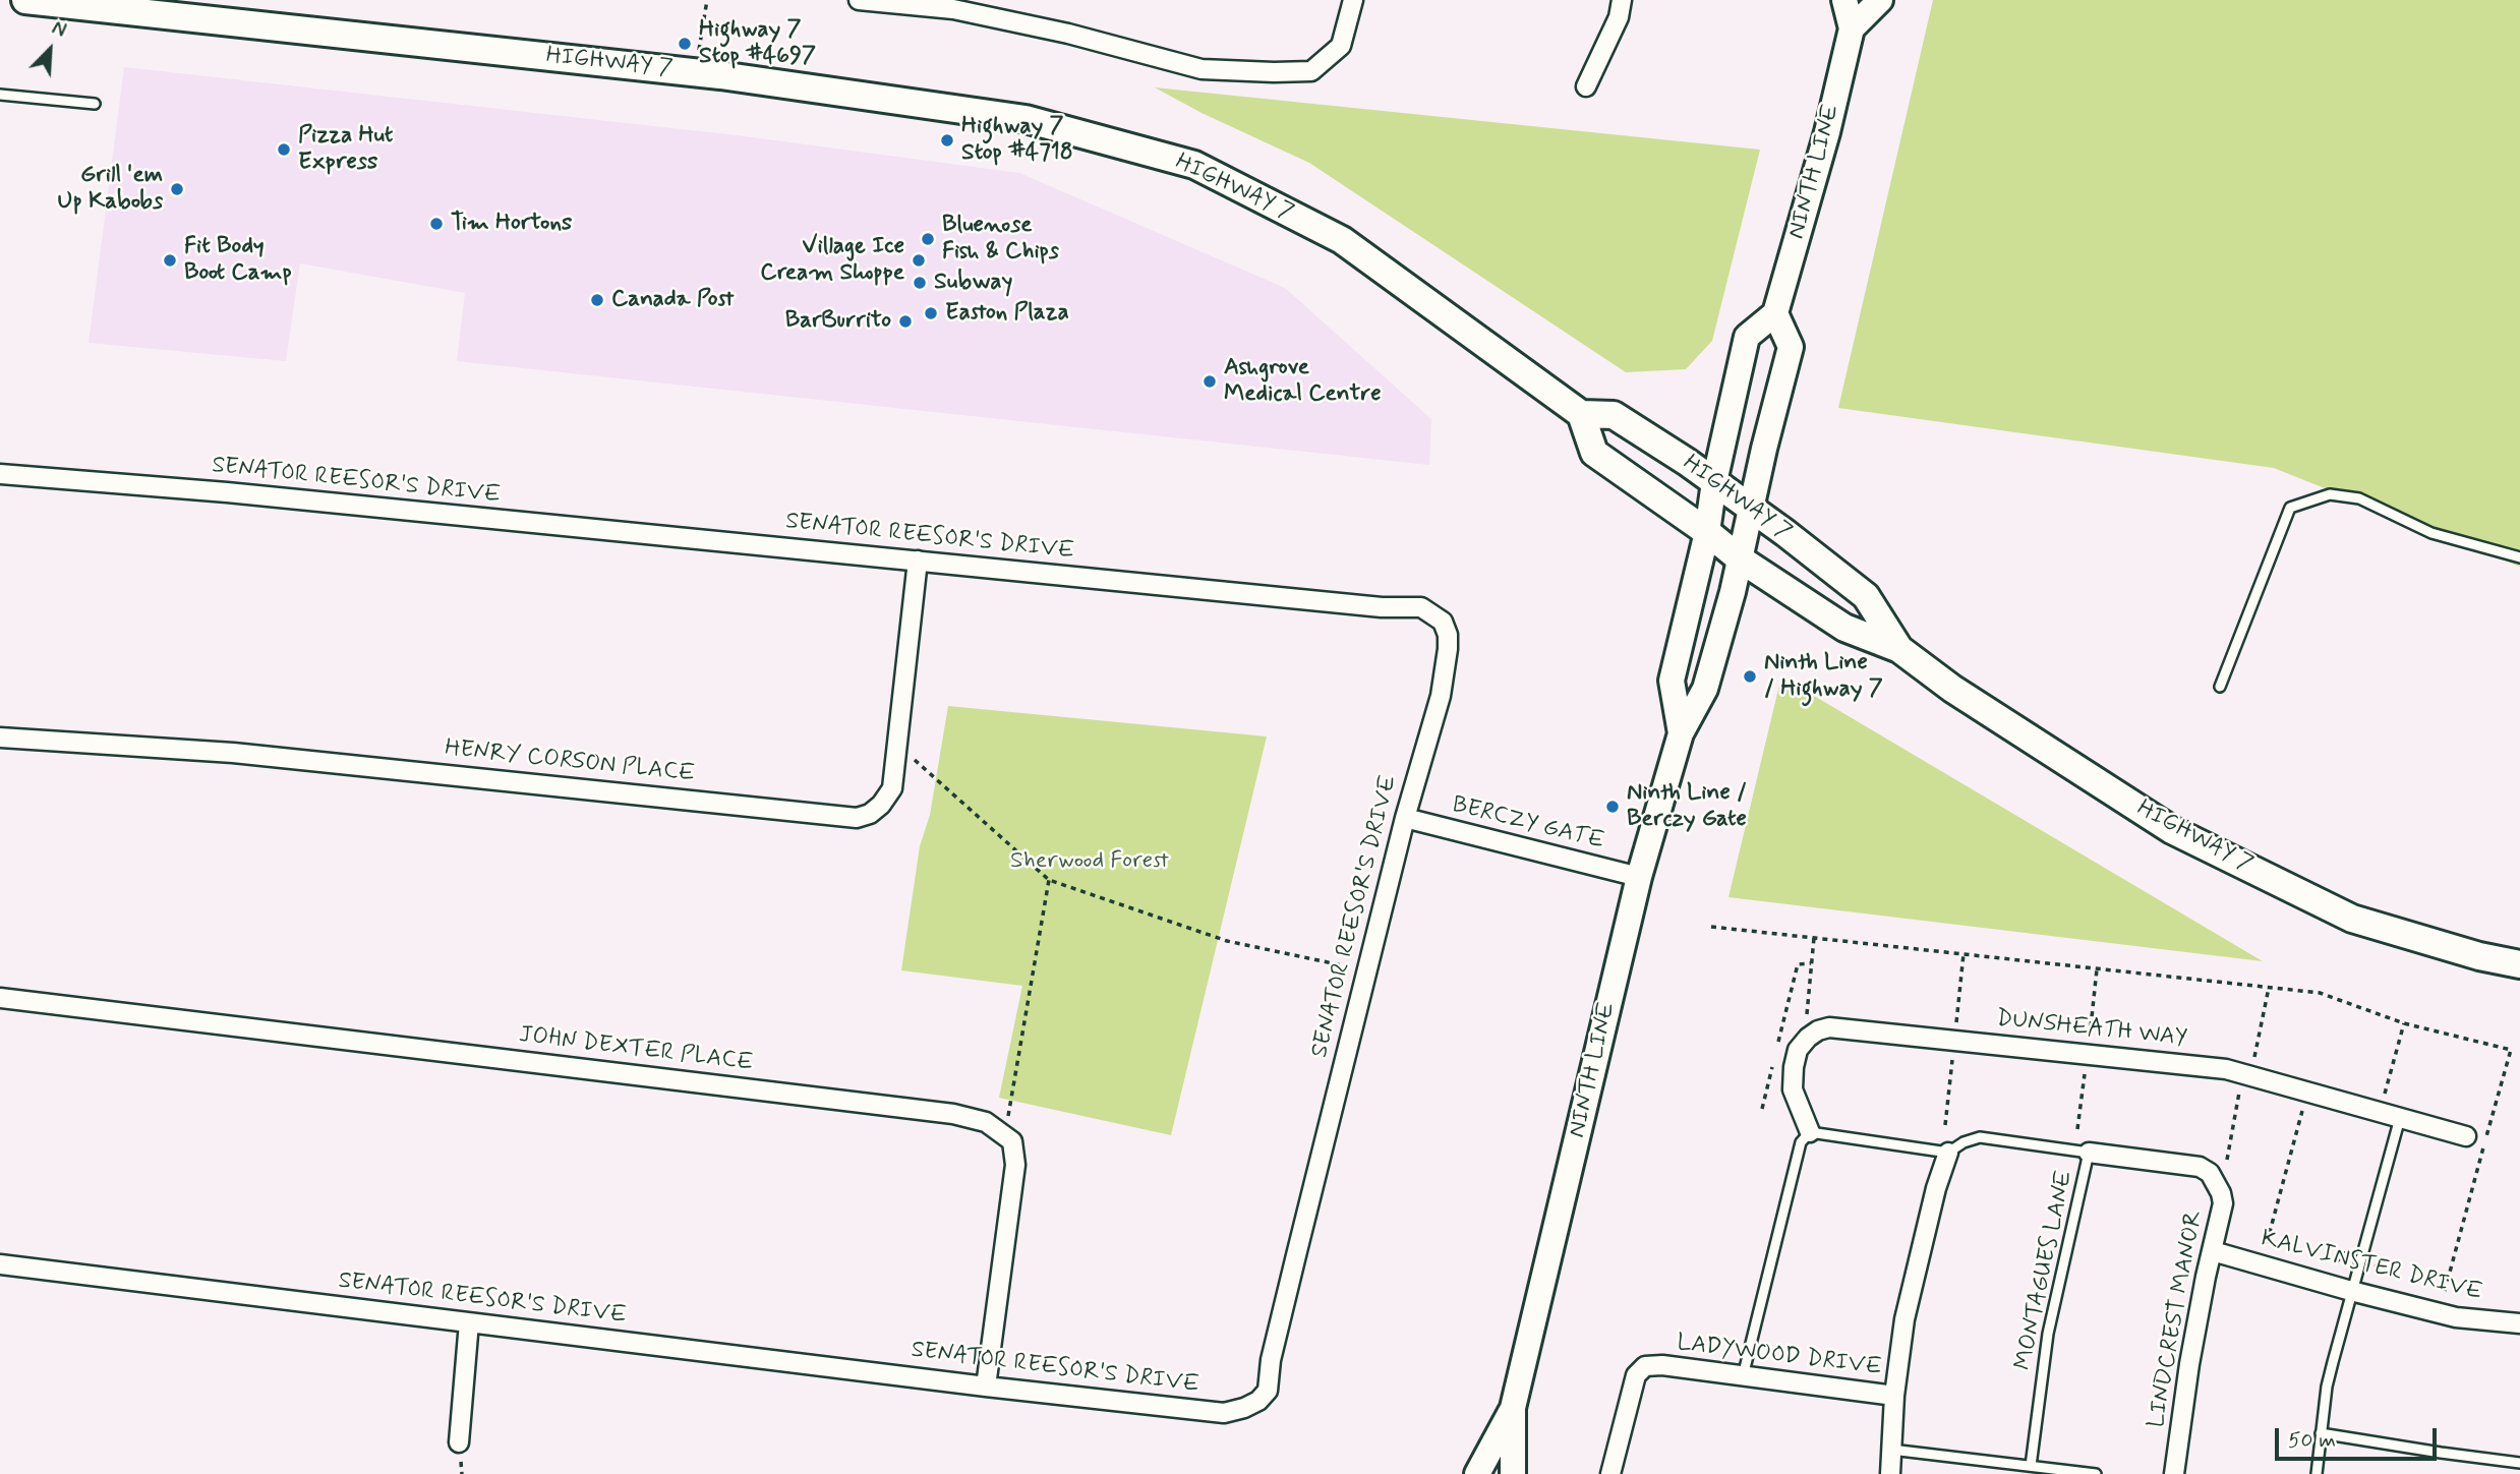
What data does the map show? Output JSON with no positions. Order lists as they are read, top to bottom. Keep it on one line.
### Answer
{"streets":{"main road":["HIGHWAY 7","NINTH LINE"],"street":["SENATOR REESOR'S DRIVE","HENRY CORSON PLACE","BERCZY GATE","DUNSHEATH WAY","JOHN DEXTER PLACE","KALVINSTER DRIVE","LINDCREST MANOR","LADYWOOD DRIVE"],"lane":["MONTAGUES LANE"]},"crossings":[["HIGHWAY 7","NINTH LINE"],["NINTH LINE","BERCZY GATE"],["SENATOR REESOR'S DRIVE","HENRY CORSON PLACE"],["SENATOR REESOR'S DRIVE","BERCZY GATE"],["KALVINSTER DRIVE","LINDCREST MANOR"],["MONTAGUES LANE","LINDCREST MANOR"]],"parks":["Sherwood Forest"],"places":["Highway 7 Stop #4697","Highway 7 Stop #4718","Pizza Hut Express","Grill 'em Up Kabobs","Tim Hortons","Bluenose Fish & Chips","Fit Body Boot Camp","Village Ice Cream Shoppe","Subway","Canada Post","Easton Plaza","BarBurrito","Ashgrove Medical Centre","Ninth Line / Highway 7","Ninth Line / Berczy Gate"],"scale_bar":"50 m","north":"top right"}
